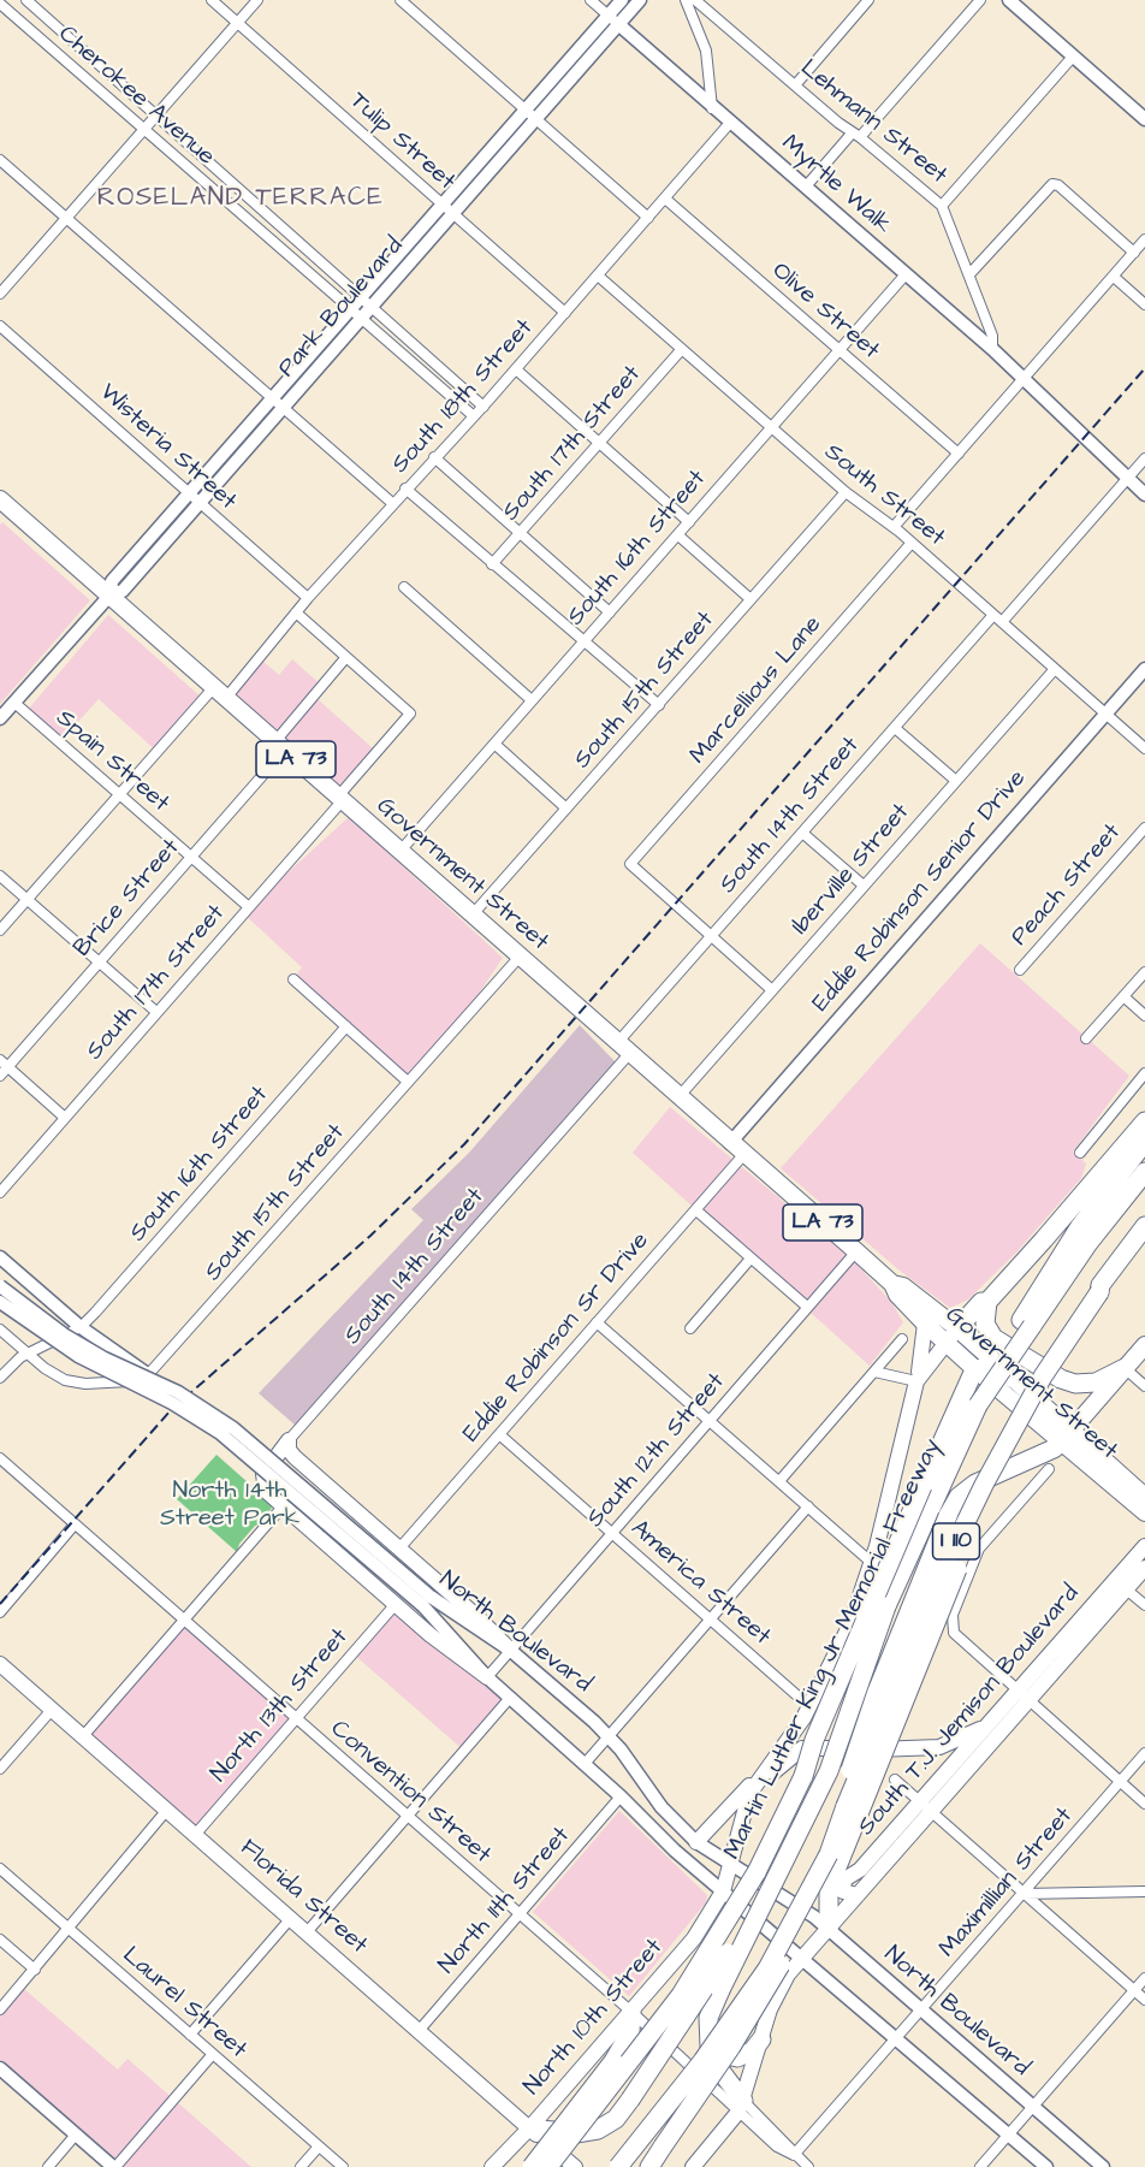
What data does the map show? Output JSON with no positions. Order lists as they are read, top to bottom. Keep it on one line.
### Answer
{"streets":{"highway":["I 110","Martin Luther King Jr Memorial Freeway"],"main road":["LA 73","Government Street","South T.J. Jemison Boulevard","Florida Street","North 10th Street"],"street":["Cherokee Avenue","Lehmann Street","Tulip Street","Myrtle Walk","Park Boulevard","Olive Street","South 18th Street","South 17th Street","Wisteria Street","South Street","South 16th Street","South 15th Street","Marcellious Lane","Spain Street","South 14th Street","Iberville Street","Peach Street","Eddie Robinson Senior Drive","Brice Street","Eddie Robinson Sr Drive","South 12th Street","America Street","North Boulevard","North 13th Street","Convention Street","Maximillian Street","North 11th Street","Laurel Street"]},"crossings":[["Cherokee Avenue","Park Boulevard"],["Cherokee Avenue","South 18th Street"],["Lehmann Street","Myrtle Walk"],["Tulip Street","Park Boulevard"],["Tulip Street","South 18th Street"],["Myrtle Walk","Park Boulevard"],["Myrtle Walk","South 18th Street"],["Myrtle Walk","South 16th Street"],["Myrtle Walk","South 14th Street"],["Park Boulevard","Wisteria Street"],["Park Boulevard","Government Street"],["Olive Street","South 18th Street"],["Olive Street","South 16th Street"],["South 18th Street","Wisteria Street"],["South 18th Street","South Street"],["South 18th Street","Spain Street"],["South 18th Street","Government Street"],["South 17th Street","South Street"],["South 17th Street","Spain Street"],["South 17th Street","Government Street"],["South 17th Street","Brice Street"],["South Street","South 16th Street"],["South Street","South 15th Street"],["South Street","Marcellious Lane"],["South Street","South 14th Street"],["South Street","Iberville Street"],["South Street","Eddie Robinson Senior Drive"],["South 16th Street","Government Street"],["South 15th Street","Government Street"],["Marcellious Lane","South 14th Street"],["Spain Street","Brice Street"],["South 14th Street","Government Street"],["Iberville Street","Government Street"],["Government Street","Eddie Robinson Senior Drive"],["Government Street","Brice Street"],["Government Street","Eddie Robinson Sr Drive"],["Government Street","South 12th Street"],["Eddie Robinson Sr Drive","America Street"],["South 12th Street","America Street"],["South 12th Street","North Boulevard"],["North Boulevard","South T.J. Jemison Boulevard"],["North Boulevard","Maximillian Street"],["North Boulevard","North 11th Street"],["North Boulevard","North 10th Street"],["North 13th Street","Convention Street"],["North 13th Street","Florida Street"],["South T.J. Jemison Boulevard","Convention Street"],["Convention Street","Maximillian Street"],["Convention Street","North 11th Street"],["Convention Street","North 10th Street"],["Florida Street","North 11th Street"],["Florida Street","North 10th Street"]],"districts":["ROSELAND TERRACE"],"parks":["North 14th Street Park"]}
